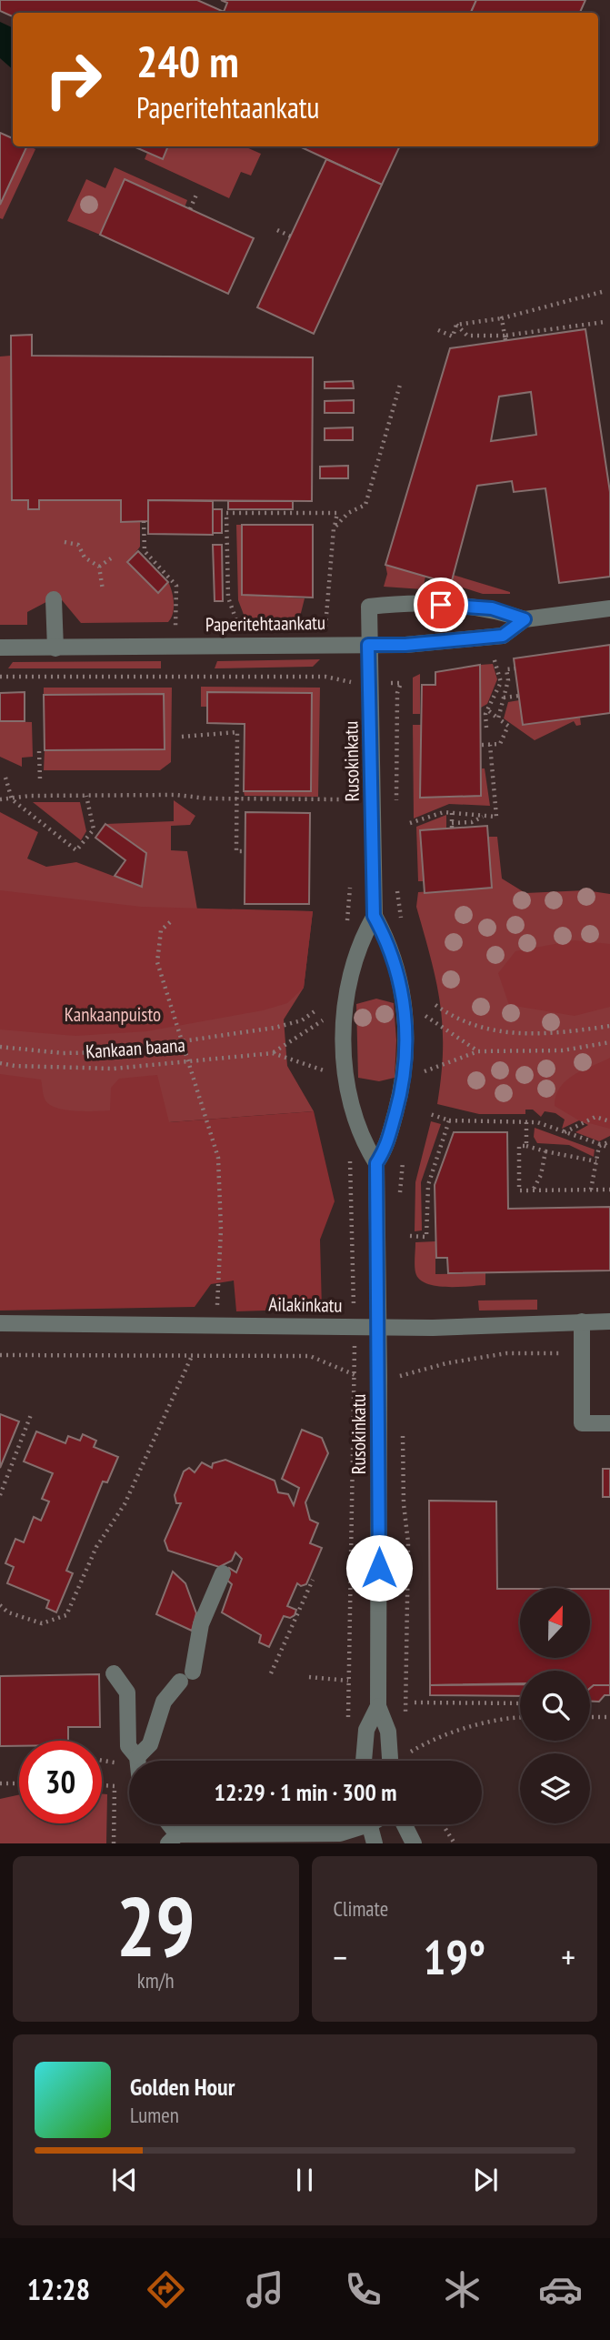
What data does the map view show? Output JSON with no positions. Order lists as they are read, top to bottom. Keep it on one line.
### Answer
{"streets":{"street":["Paperitehtaankatu","Rusokinkatu","Ailakinkatu"],"path":["Kankaan baana"]},"crossings":[["Paperitehtaankatu","Rusokinkatu"],["Rusokinkatu","Ailakinkatu"]],"parks":["Kankaanpuisto"],"north":"top","page":{"turn":["240 m","Paperitehtaankatu"],"limit":"30","trip":"12:29 · 1 min · 300 m","tile":[["29","km/h"],"Climate"],"heat":["−","19°","+"],"song":["Golden Hour","Lumen"],"tabs":"12:28"}}
